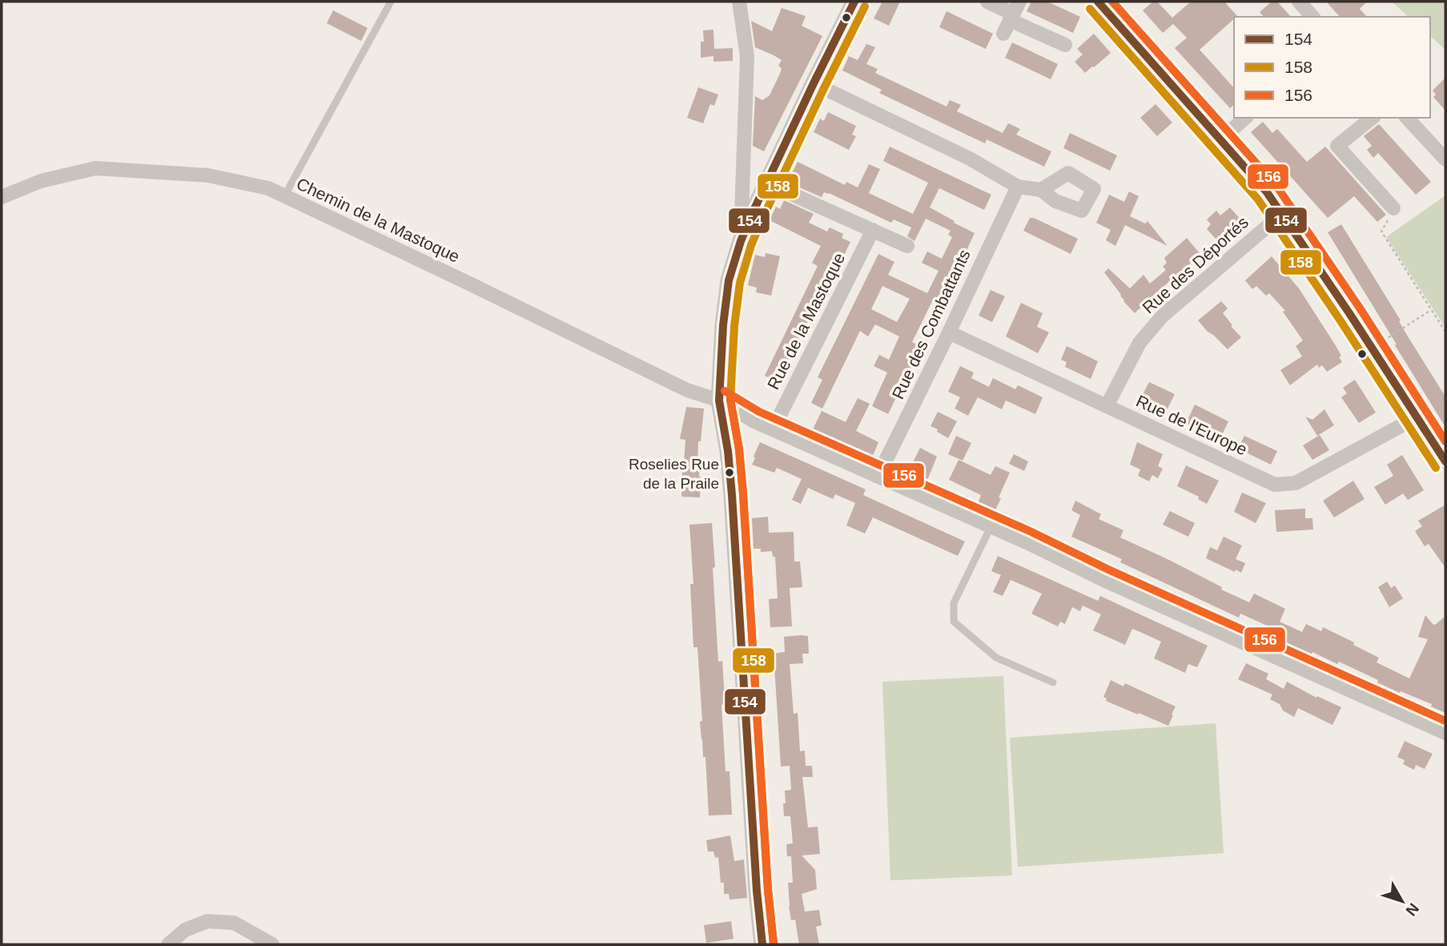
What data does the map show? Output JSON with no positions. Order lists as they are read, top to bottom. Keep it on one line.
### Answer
{"streets":{"street":["Chemin de la Mastoque","Rue des Déportés","Rue de la Mastoque","Rue des Combattants","Rue de l'Europe"]},"crossings":[["Chemin de la Mastoque","Rue de la Mastoque"],["Chemin de la Mastoque","Rue des Combattants"],["Rue des Déportés","Rue de l'Europe"],["Rue des Combattants","Rue de l'Europe"]],"places":["Roselies Rue de la Praile"],"lines":["transit line 154","transit line 156","transit line 158"],"legend":["154","158","156"],"north":"bottom right"}
